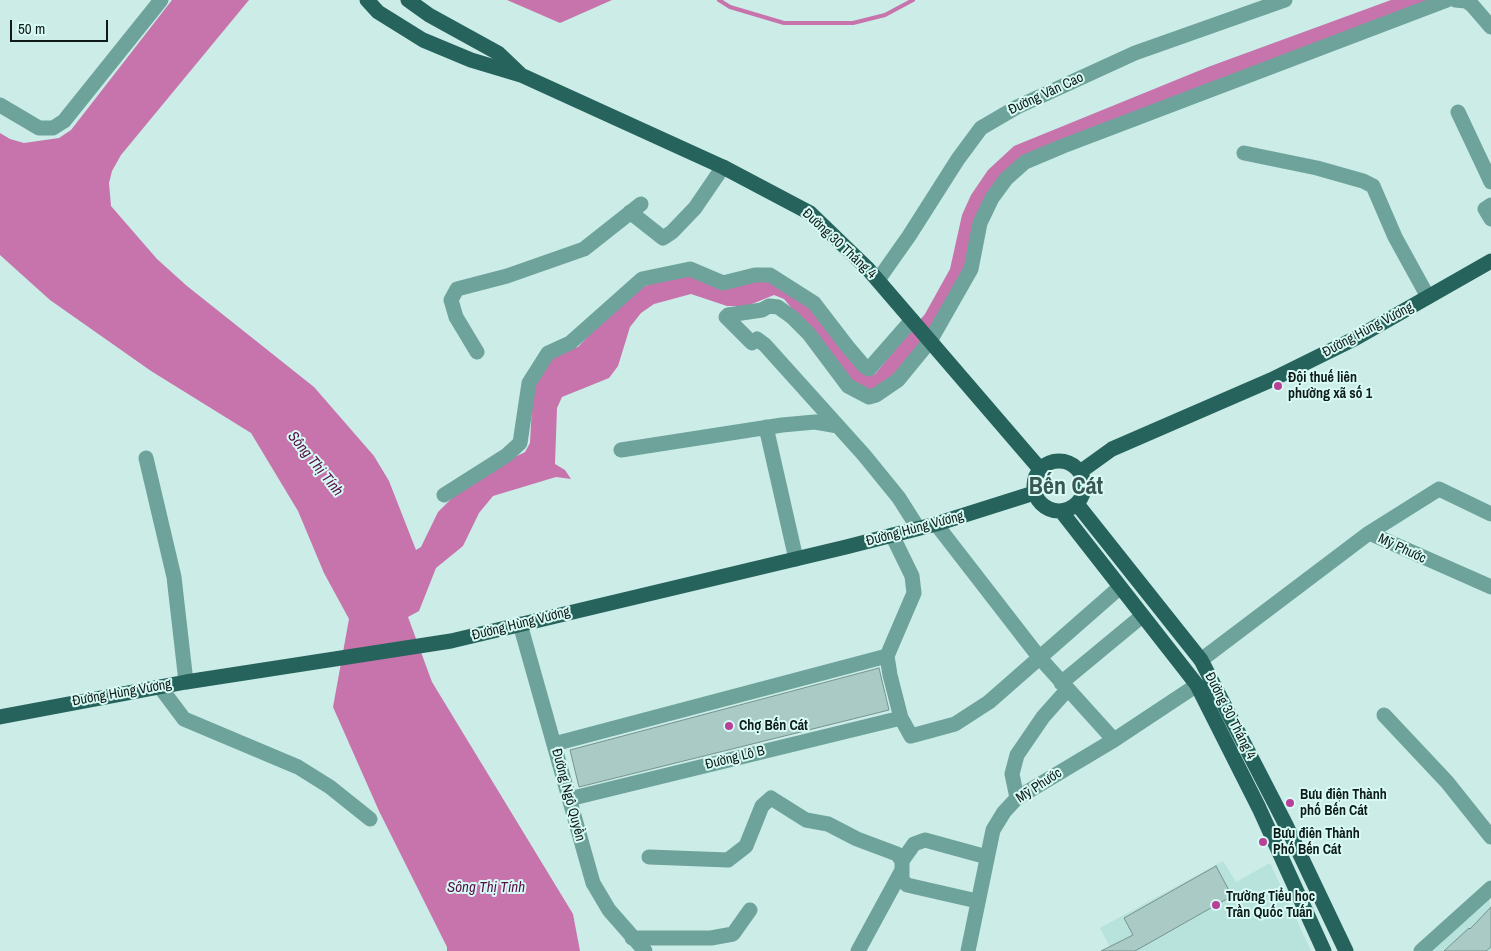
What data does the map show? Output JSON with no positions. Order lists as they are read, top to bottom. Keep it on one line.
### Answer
{"streets":{"main road":["Đường 30 Tháng 4","Đường Hùng Vương"],"street":["Đường Văn Cao","Mỹ Phước","Đường Lô B","Đường Ngô Quyền"]},"crossings":[["Đường Văn Cao","Đường 30 Tháng 4"],["Đường 30 Tháng 4","Đường Hùng Vương"],["Đường 30 Tháng 4","Mỹ Phước"],["Đường Hùng Vương","Đường Ngô Quyền"],["Đường Lô B","Đường Ngô Quyền"]],"districts":["Bến Cát"],"water":["Sông Thị Tính"],"places":["Đội thuế liên phường xã số 1","Chợ Bến Cát","Bưu điện Thành phố Bến Cát","Bưu điện Thành Phố Bến Cát","Trường Tiểu học Trần Quốc Tuấn"],"scale_bar":"50 m"}
